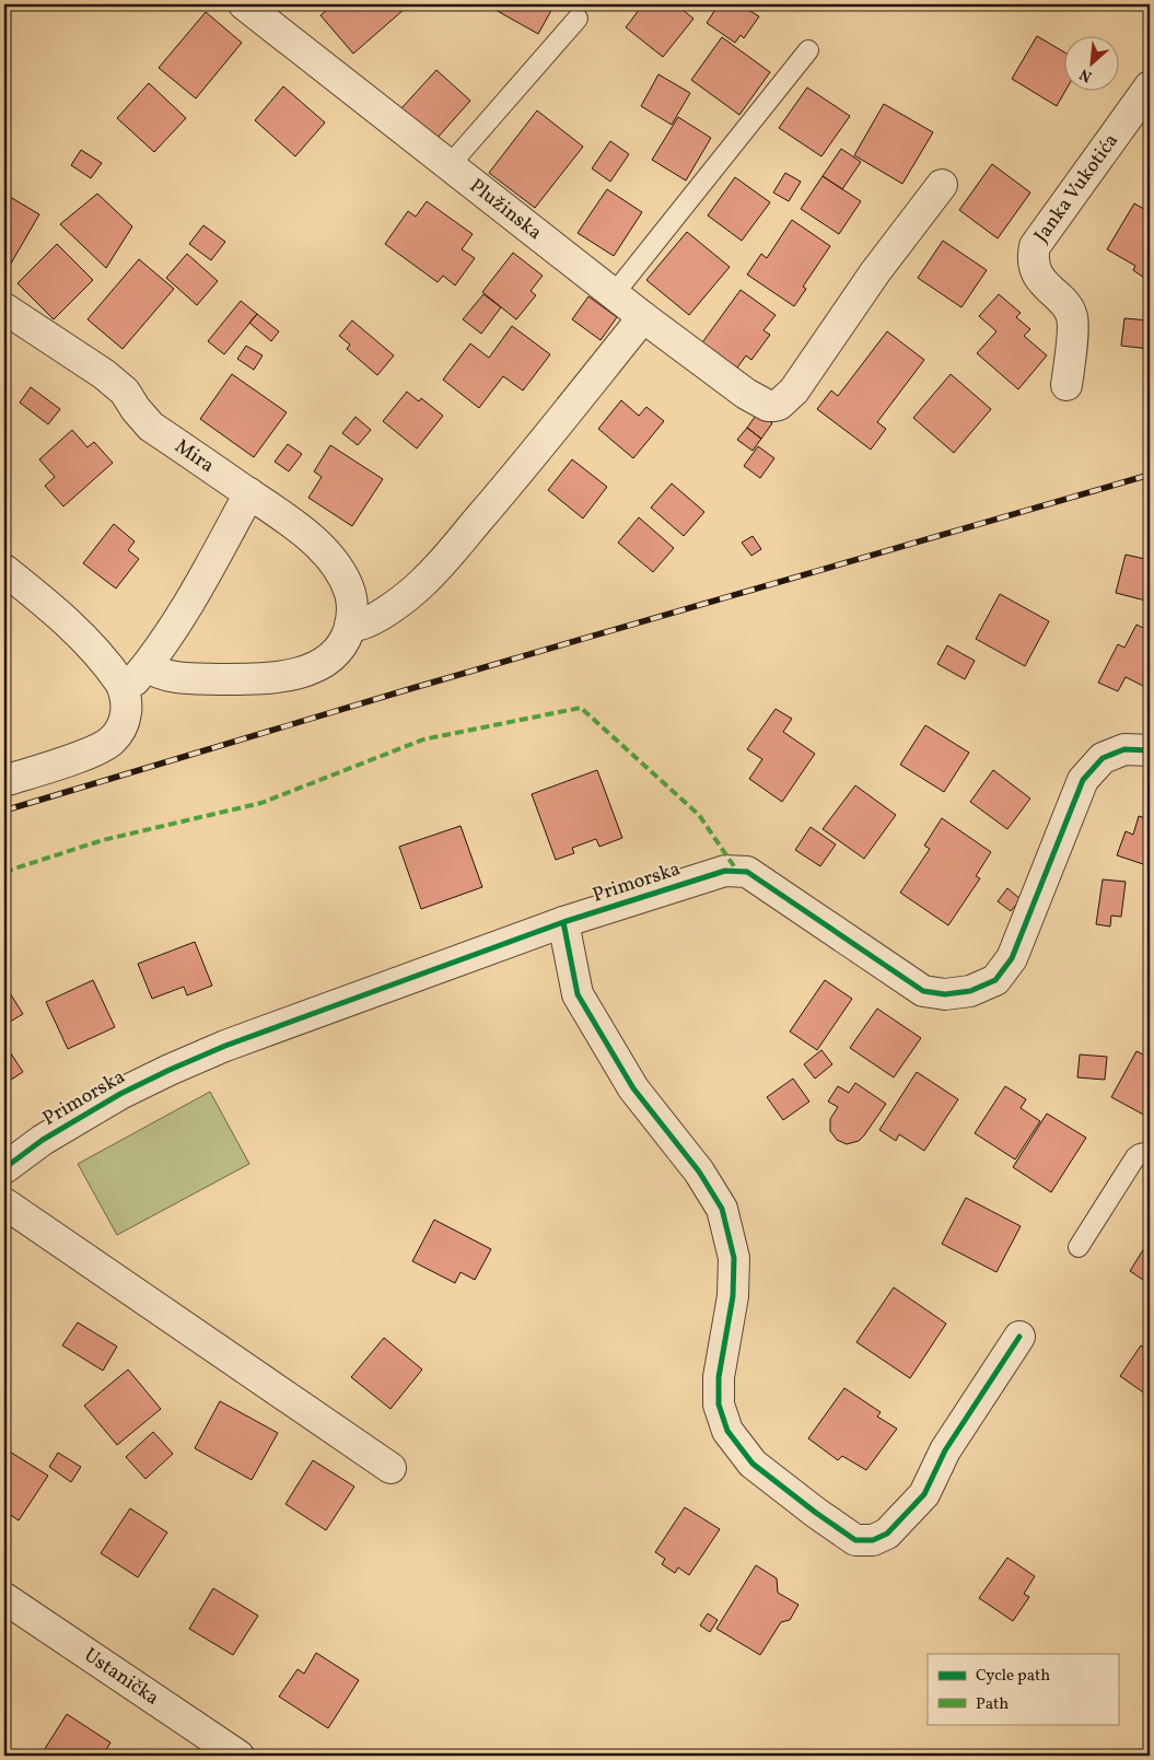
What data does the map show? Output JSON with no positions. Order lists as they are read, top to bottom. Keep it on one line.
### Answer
{"streets":{"street":["Janka Vukotića","Plužinska","Mira","Primorska","Ustanička"]},"legend":["Cycle path","Path"],"north":"bottom left"}
